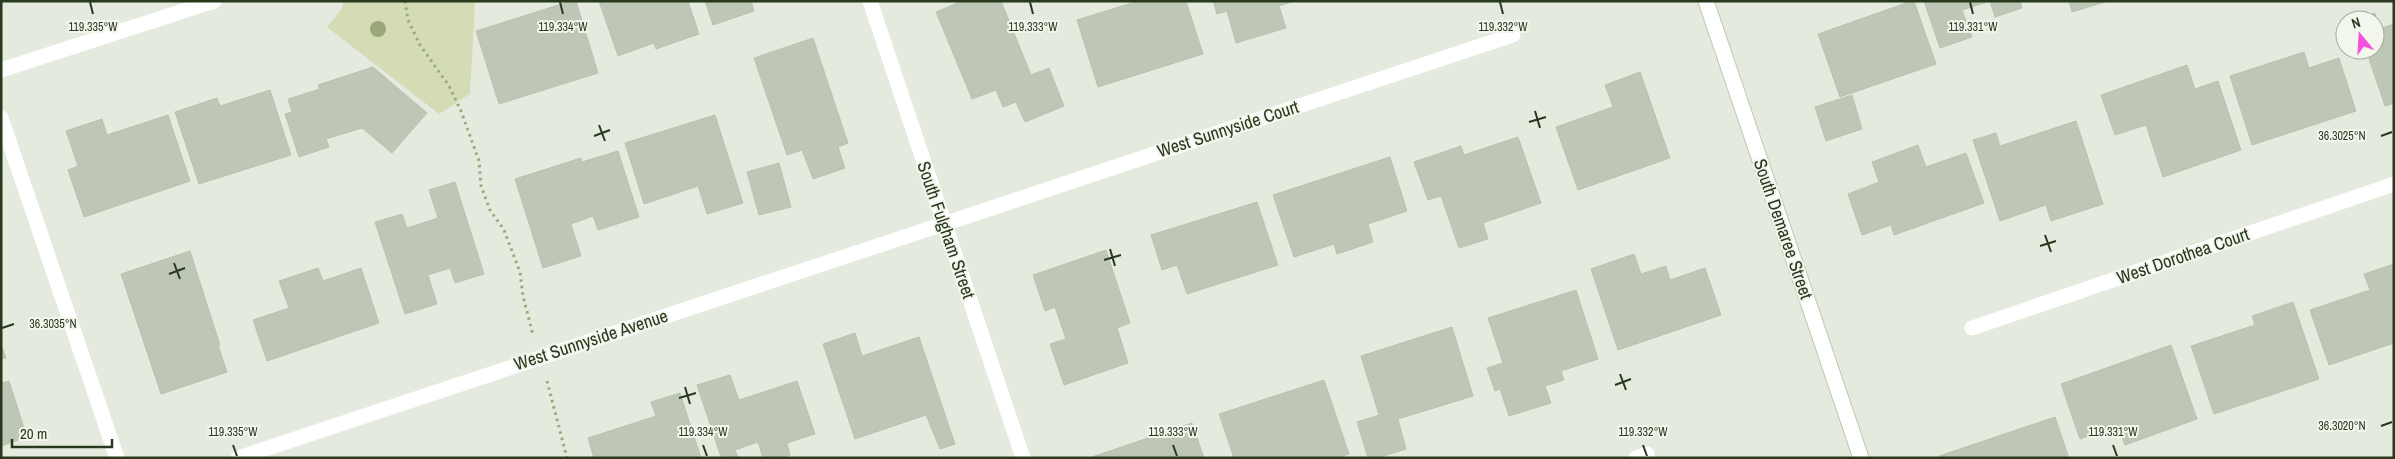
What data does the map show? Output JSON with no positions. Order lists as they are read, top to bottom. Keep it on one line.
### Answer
{"streets":{"street":["West Sunnyside Court","South Demaree Street","South Fulgham Street","West Dorothea Court","West Sunnyside Avenue"]},"crossings":[["West Sunnyside Court","South Fulgham Street"],["West Sunnyside Court","West Sunnyside Avenue"],["South Fulgham Street","West Sunnyside Avenue"]],"scale_bar":"20 m","north":"top","coordinates":["119.335°W","119.334°W","119.333°W","119.332°W","119.331°W","36.3025°N","36.3035°N","36.3020°N"]}
